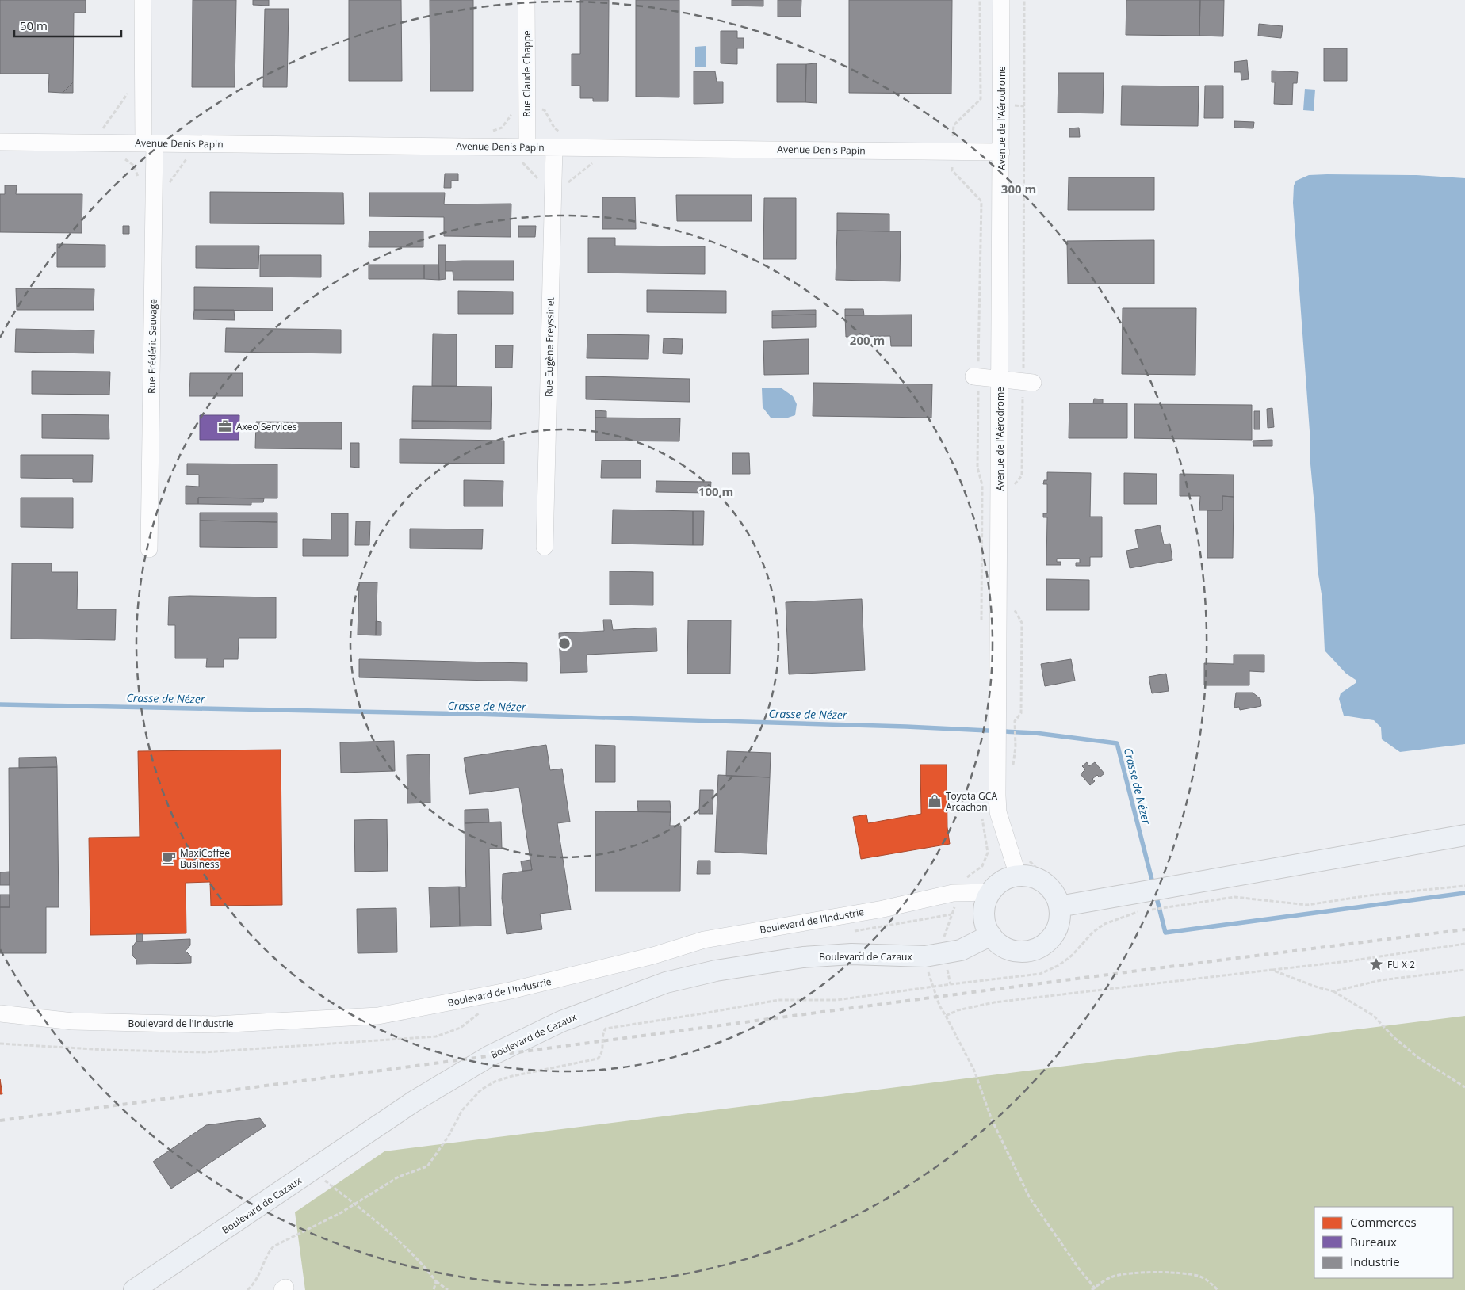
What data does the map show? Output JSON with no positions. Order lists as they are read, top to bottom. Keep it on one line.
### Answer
{"streets":{"main road":["Boulevard de Cazaux"],"street":["Rue Claude Chappe","Avenue de l'Aérodrome","Avenue Denis Papin","Rue Frédéric Sauvage","Rue Eugène Freyssinet","Boulevard de l'Industrie"]},"crossings":[["Rue Claude Chappe","Avenue Denis Papin"],["Avenue de l'Aérodrome","Avenue Denis Papin"],["Avenue de l'Aérodrome","Boulevard de l'Industrie"],["Avenue de l'Aérodrome","Boulevard de Cazaux"],["Avenue Denis Papin","Rue Frédéric Sauvage"],["Avenue Denis Papin","Rue Eugène Freyssinet"],["Boulevard de l'Industrie","Boulevard de Cazaux"]],"water":["Crasse de Nézer"],"places":{"office":["Axeo Services"],"shop":["Toyota GCA Arcachon"],"cafe":["MaxiCoffee Business"],"place":["FU X 2"]},"legend":["Commerces","Bureaux","Industrie"],"scale_bar":"50 m","rings":["300 m","200 m","100 m"]}
